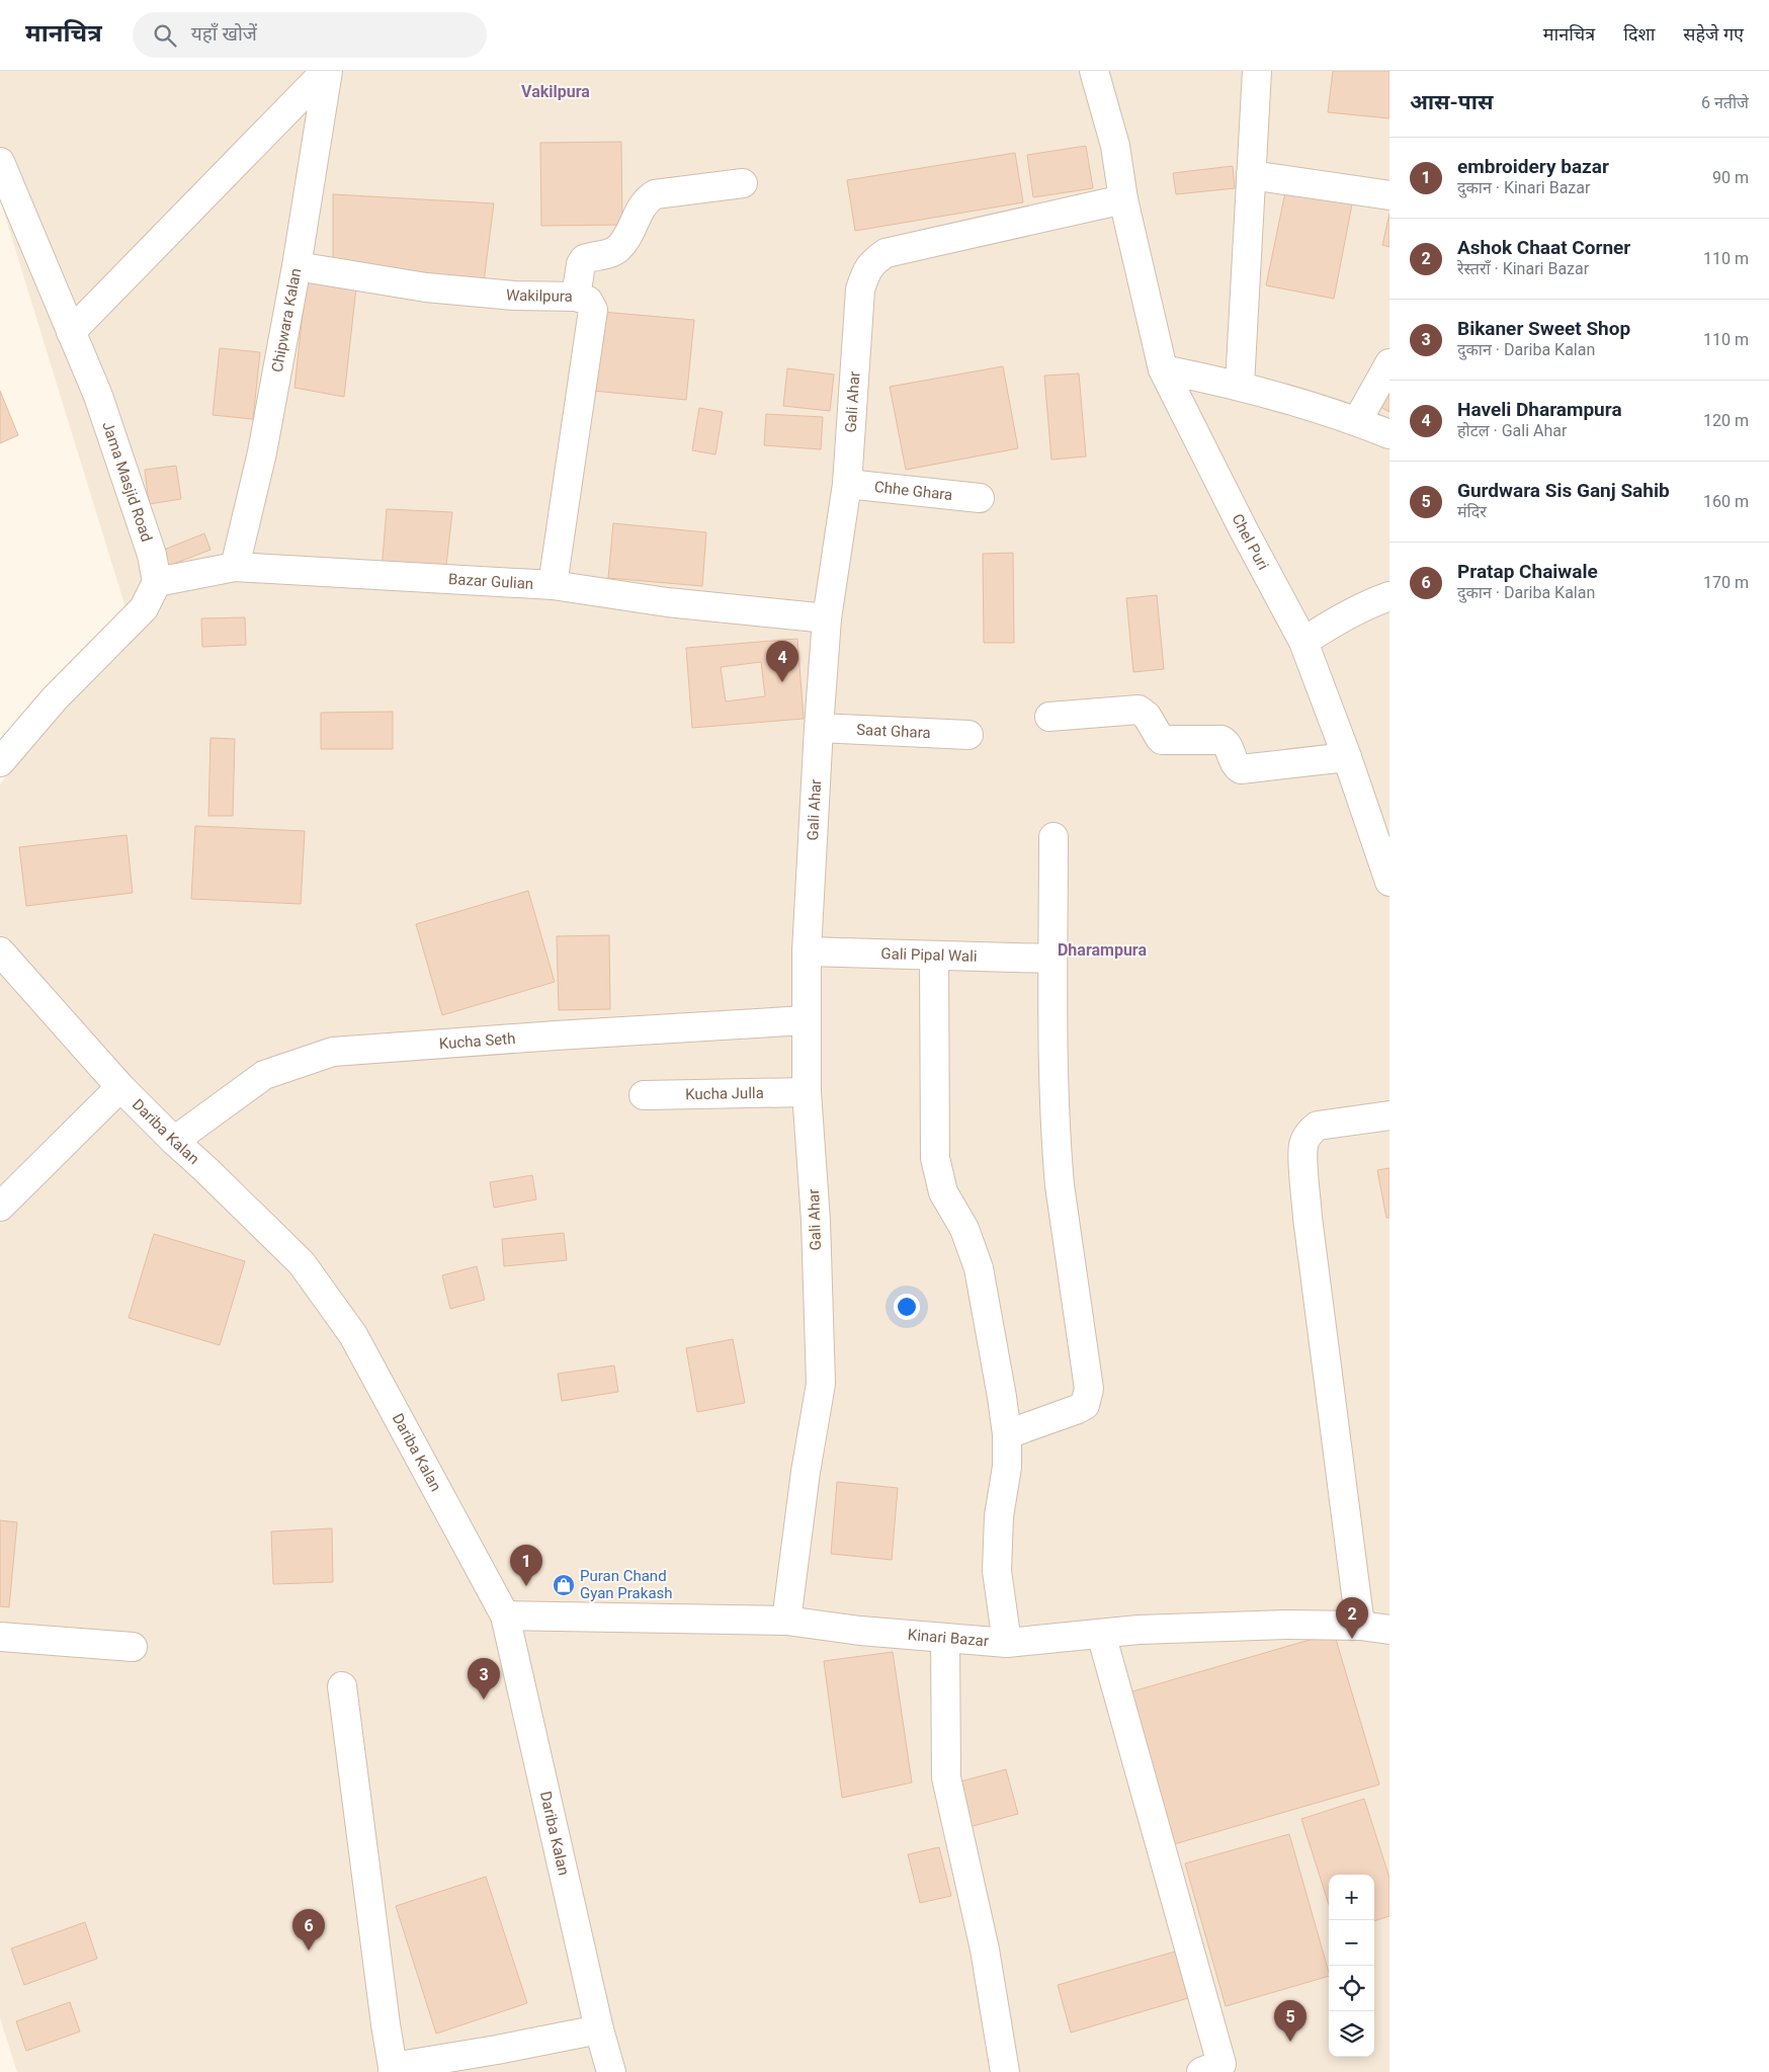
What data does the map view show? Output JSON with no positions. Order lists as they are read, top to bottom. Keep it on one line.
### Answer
{"streets":{"street":["Wakilpura","Chipwara Kalan","Gali Ahar","Jama Masjid Road","Chhe Ghara","Chel Puri","Bazar Gulian","Saat Ghara","Gali Pipal Wali","Kucha Seth","Kucha Julla","Dariba Kalan","Kinari Bazar"]},"crossings":[["Wakilpura","Chipwara Kalan"],["Wakilpura","Bazar Gulian"],["Chipwara Kalan","Bazar Gulian"],["Gali Ahar","Chhe Ghara"],["Gali Ahar","Chel Puri"],["Gali Ahar","Bazar Gulian"],["Gali Ahar","Saat Ghara"],["Gali Ahar","Gali Pipal Wali"],["Gali Ahar","Kucha Seth"],["Gali Ahar","Kucha Julla"],["Gali Ahar","Kinari Bazar"],["Jama Masjid Road","Bazar Gulian"],["Kucha Seth","Dariba Kalan"],["Dariba Kalan","Kinari Bazar"]],"districts":["Vakilpura","Dharampura"],"places":{"shop":["Puran Chand Gyan Prakash"]},"page":{"header":"मानचित्र","search":"यहाँ खोजें","nav":["मानचित्र","दिशा","सहेजे गए"],"heading":["आस-पास","6 नतीजे"],"list":[{"mark":"1","name":"embroidery bazar","note":"दुकान · Kinari Bazar","value":"90 m"},{"mark":"2","name":"Ashok Chaat Corner","note":"रेस्तराँ · Kinari Bazar","value":"110 m"},{"mark":"3","name":"Bikaner Sweet Shop","note":"दुकान · Dariba Kalan","value":"110 m"},{"mark":"4","name":"Haveli Dharampura","note":"होटल · Gali Ahar","value":"120 m"},{"mark":"5","name":"Gurdwara Sis Ganj Sahib","note":"मंदिर","value":"160 m"},{"mark":"6","name":"Pratap Chaiwale","note":"दुकान · Dariba Kalan","value":"170 m"}],"pins":["4","1","2","3","6","5"],"map_buttons":["+","−"]}}
